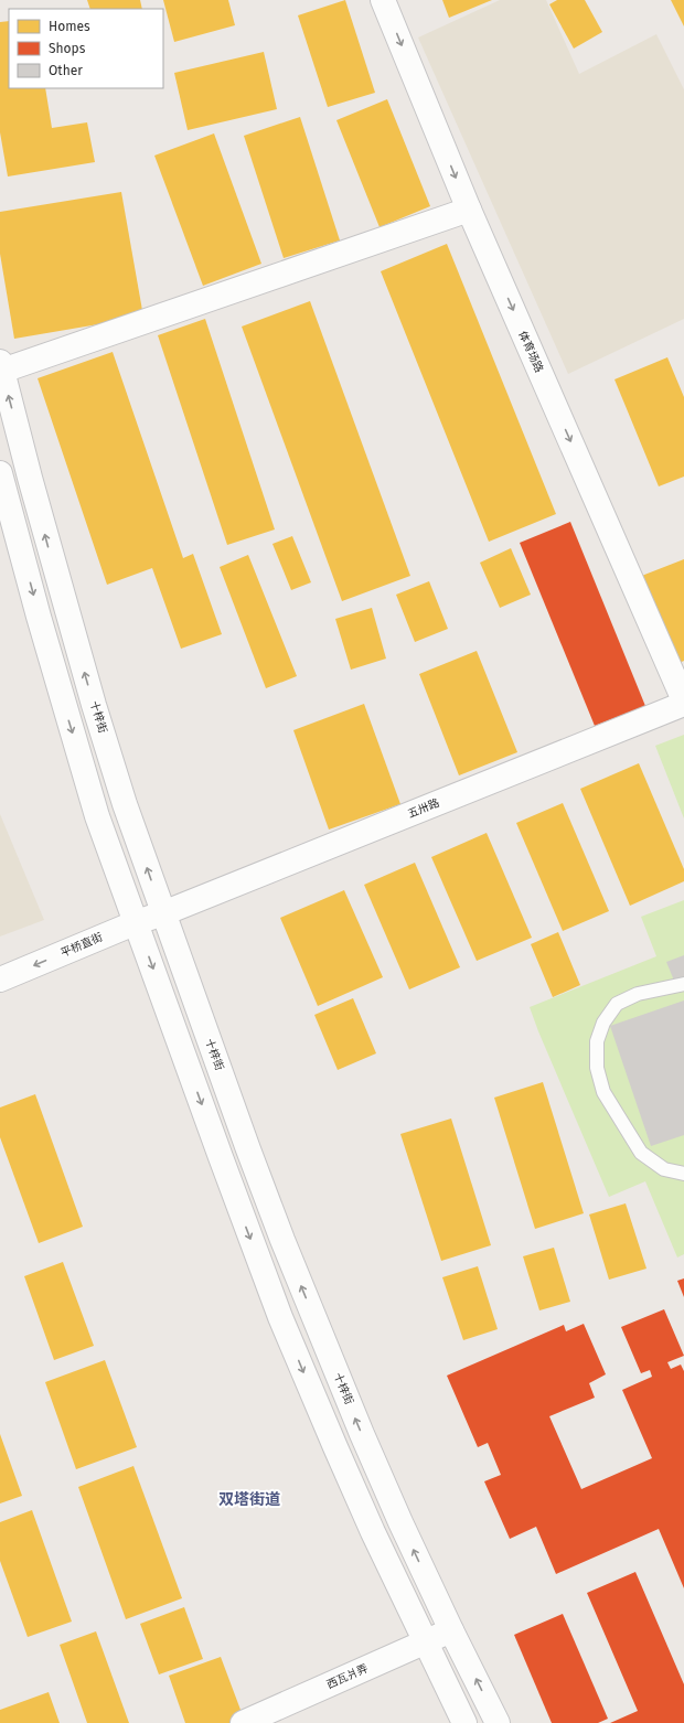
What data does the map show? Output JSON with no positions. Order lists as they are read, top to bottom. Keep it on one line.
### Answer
{"streets":{"main road":["体育场路","十梓街","五卅路","平桥直街","西瓦爿弄"]},"crossings":[["体育场路","五卅路"],["十梓街","五卅路"],["十梓街","平桥直街"],["十梓街","西瓦爿弄"],["五卅路","平桥直街"]],"one_way":["体育场路","平桥直街"],"districts":["双塔街道"],"legend":["Homes","Shops","Other"]}
